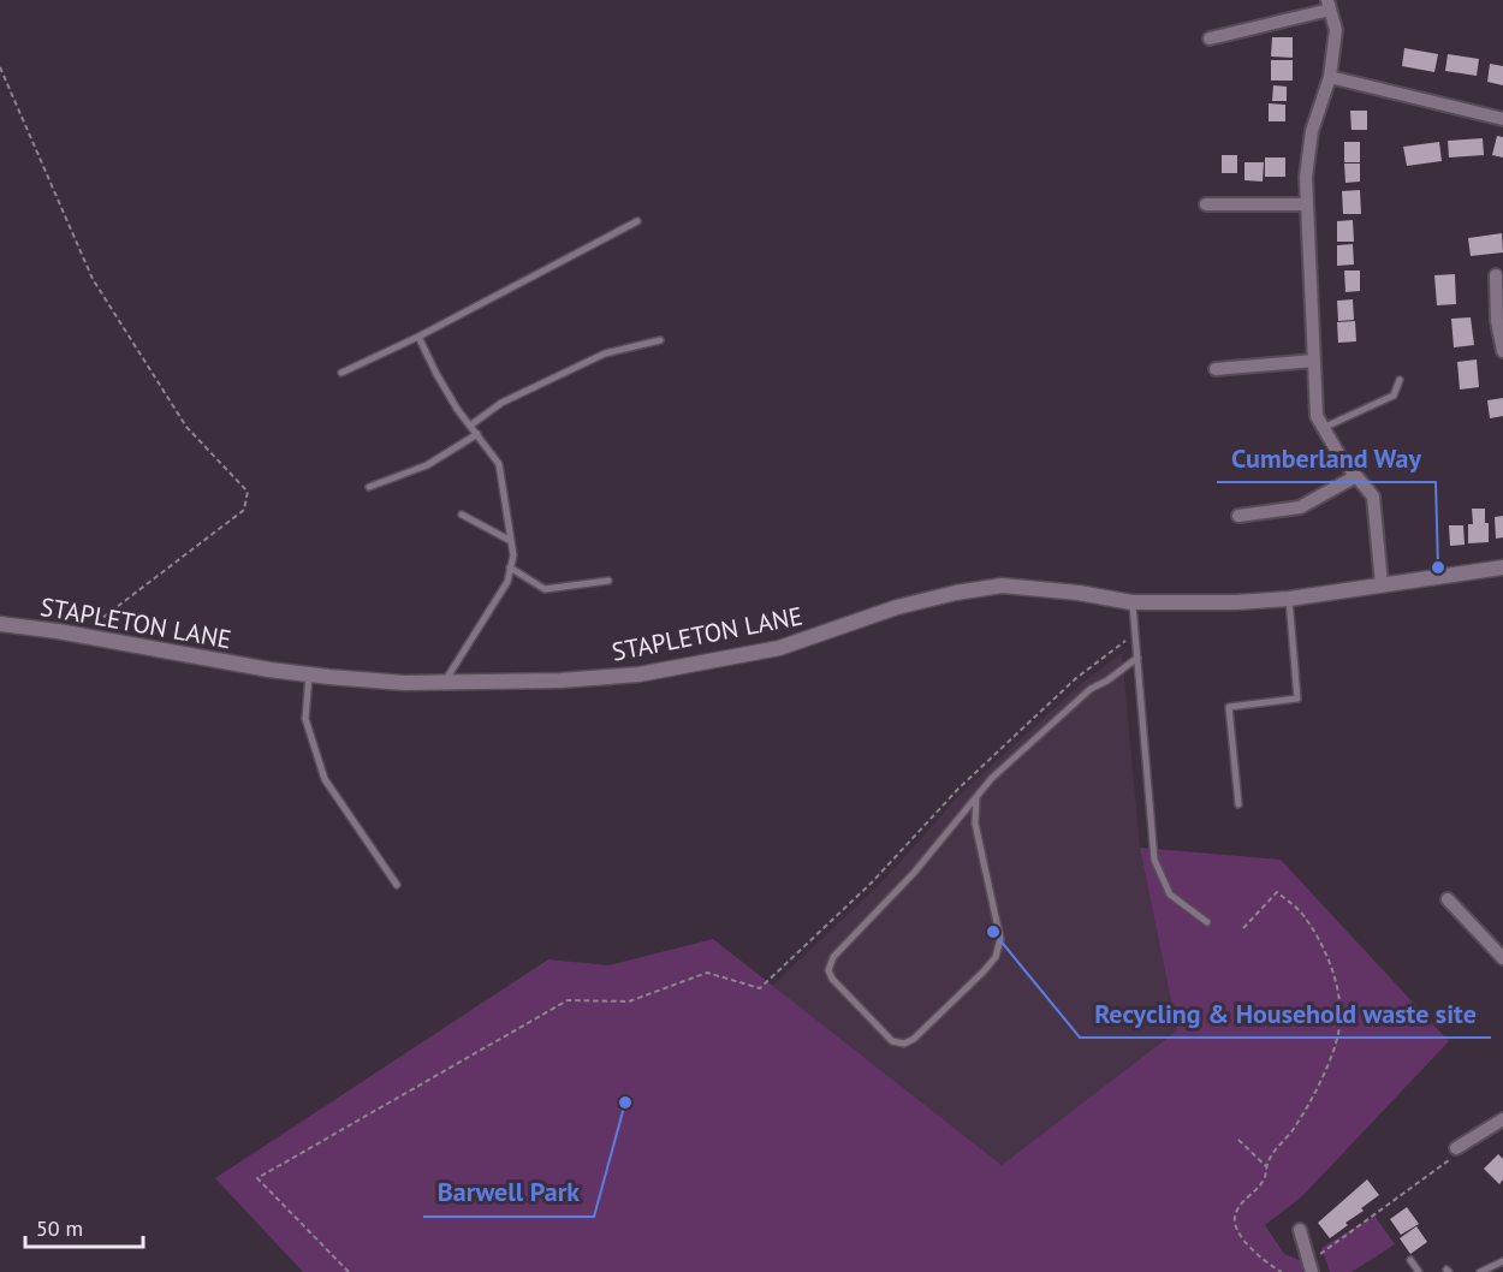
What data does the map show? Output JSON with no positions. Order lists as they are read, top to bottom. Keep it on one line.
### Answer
{"streets":{"street":["STAPLETON LANE"]},"places":["Cumberland Way","Recycling & Household waste site","Barwell Park"],"scale_bar":"50 m"}
